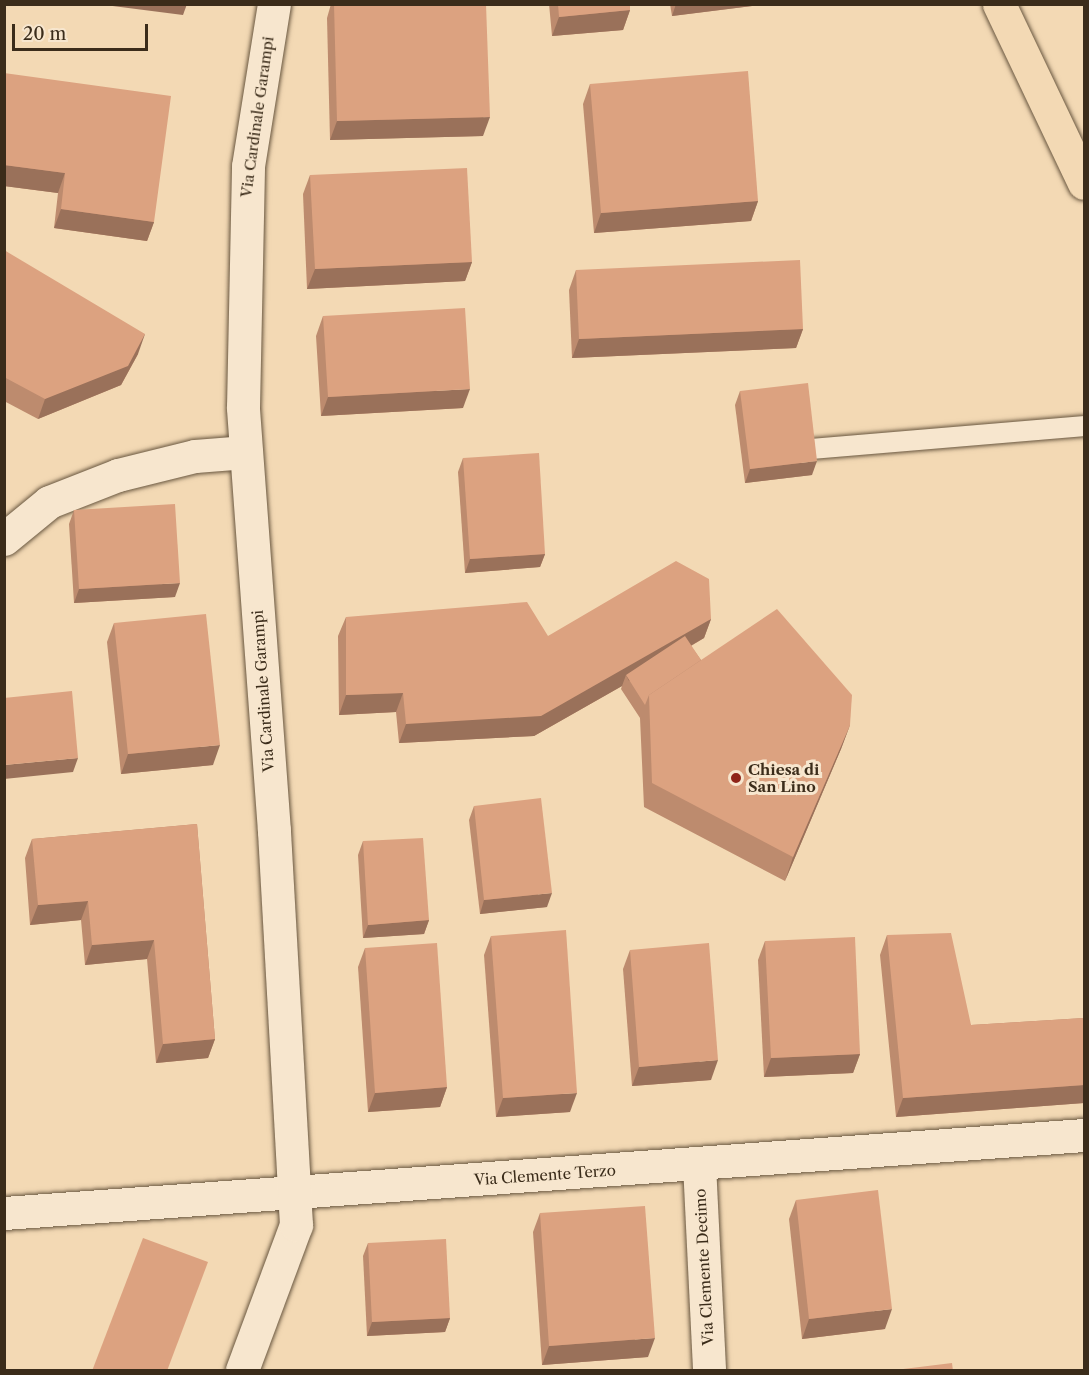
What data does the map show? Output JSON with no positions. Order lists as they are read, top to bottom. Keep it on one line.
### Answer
{"streets":{"street":["Via Cardinale Garampi","Via Clemente Terzo","Via Clemente Decimo"]},"crossings":[["Via Cardinale Garampi","Via Clemente Terzo"],["Via Clemente Terzo","Via Clemente Decimo"]],"places":["Chiesa di San Lino"],"scale_bar":"20 m"}
